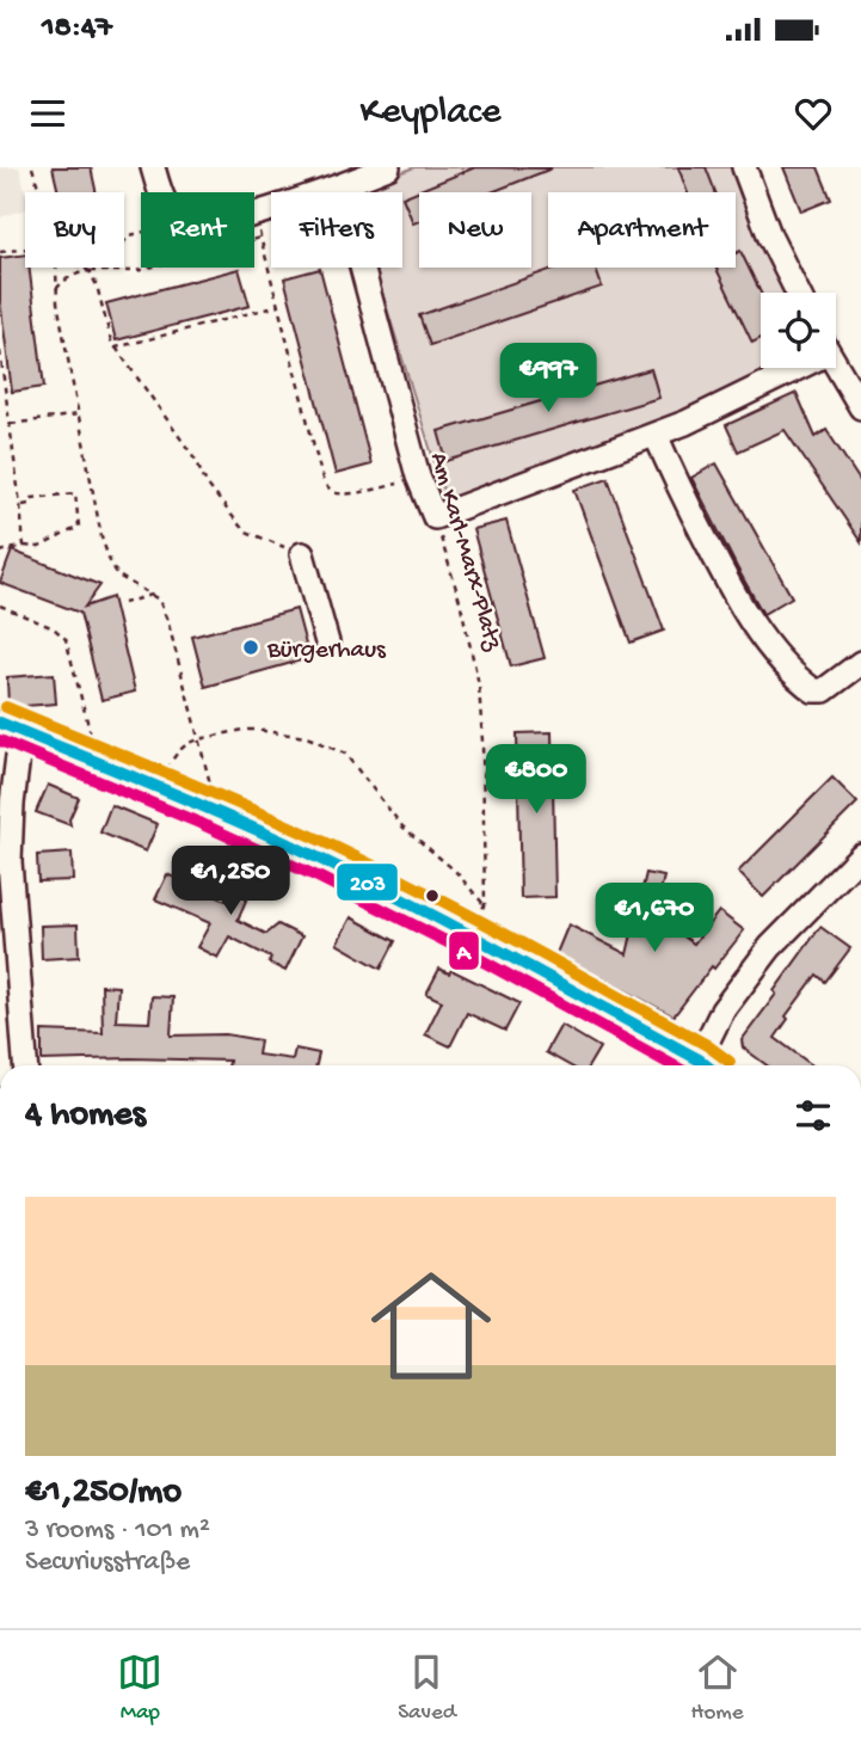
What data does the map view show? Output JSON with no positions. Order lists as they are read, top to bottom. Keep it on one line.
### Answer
{"streets":{"street":["Am Karl-Marx-Platz"]},"places":["Bürgerhaus"],"lines":["transit line 203","transit line A"],"page":{"status":"18:47","header":"Keyplace","chip":["Buy","Rent","Filters","New","Apartment"],"price":["€997","€800","€1,250","€1,670"],"heading":"4 homes","list":[{"name":"€1,250/mo","note":"3 rooms · 101 m² · Securiusstraße"}],"tabs":["Map","Saved","Home"]}}
